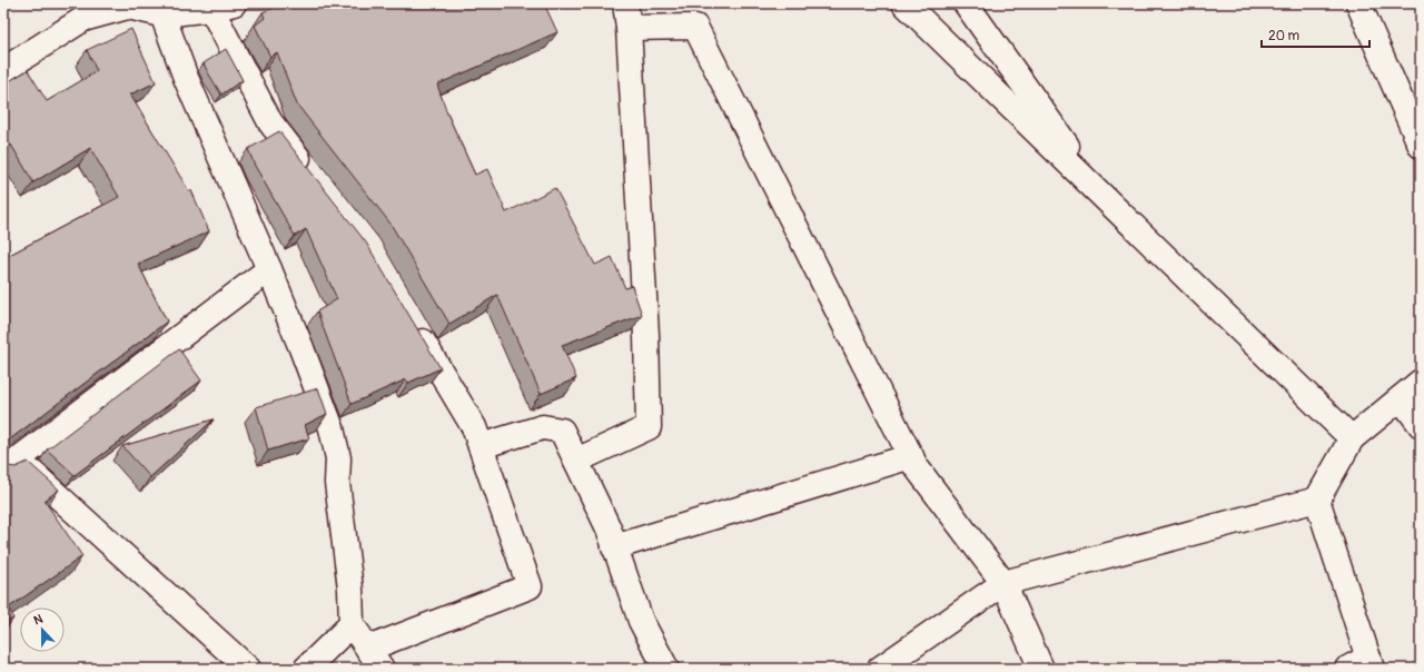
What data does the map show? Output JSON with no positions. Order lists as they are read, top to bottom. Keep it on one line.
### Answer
{"scale_bar":"20 m","north":"top"}
